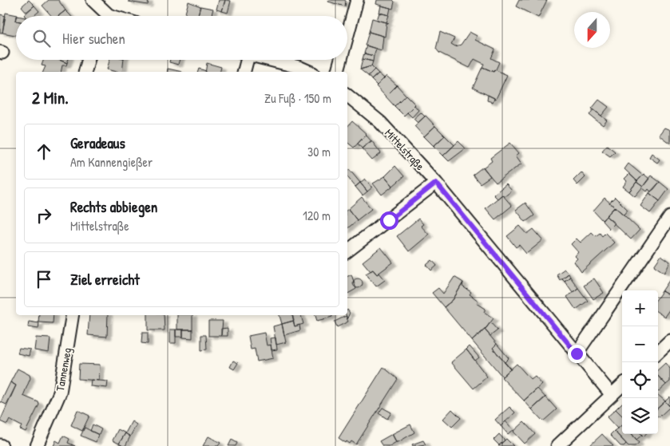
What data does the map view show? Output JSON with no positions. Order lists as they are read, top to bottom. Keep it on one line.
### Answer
{"streets":{"street":["Mittelstraße","Tannenweg"]},"north":"bottom","page":{"search":"Hier suchen","heading":["2 Min.","Zu Fuß · 150 m"],"list":[["Geradeaus","Am Kannengießer","30 m"],["Rechts abbiegen","Mittelstraße","120 m"],"Ziel erreicht"],"map_buttons":["+","−"]}}
